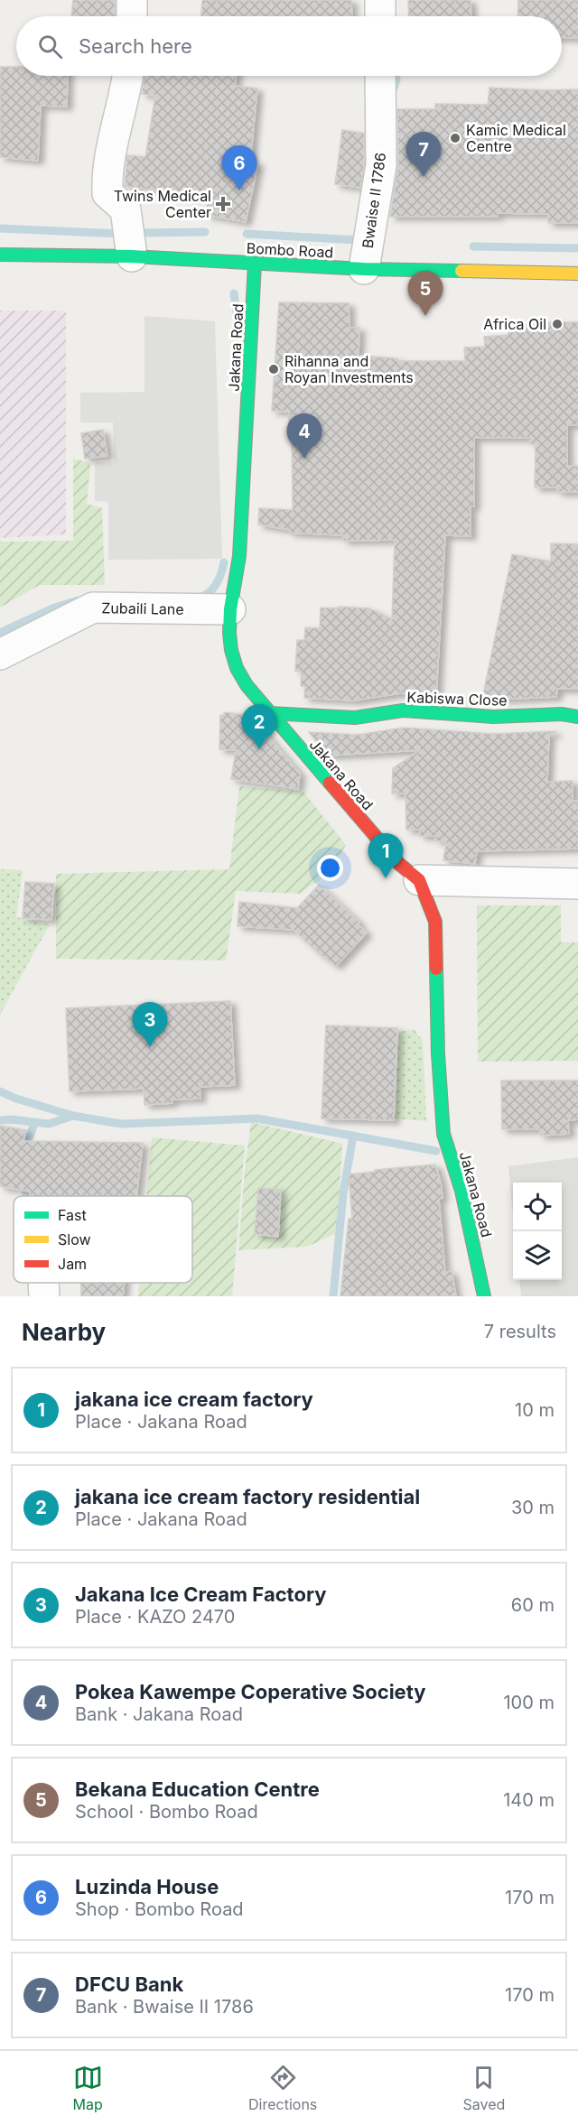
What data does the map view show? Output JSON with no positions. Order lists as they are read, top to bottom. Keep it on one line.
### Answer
{"streets":{"street":["Bwaise II 1786","Bombo Road","Jakana Road","Zubaili Lane","Kabiswa Close"]},"crossings":[["Bwaise II 1786","Bombo Road"],["Bombo Road","Jakana Road"],["Jakana Road","Zubaili Lane"],["Jakana Road","Kabiswa Close"]],"places":{"other":["Kamic Medical Centre","Africa Oil","Rihanna and Royan Investments"],"health":["Twins Medical Center"]},"legend":["Fast","Slow","Jam"],"page":{"search":"Search here","pins":["7","6","5","4","2","1","3"],"heading":["Nearby","7 results"],"list":[{"mark":"1","name":"jakana ice cream factory","note":"Place · Jakana Road","value":"10 m"},{"mark":"2","name":"jakana ice cream factory residential","note":"Place · Jakana Road","value":"30 m"},{"mark":"3","name":"Jakana Ice Cream Factory","note":"Place · KAZO 2470","value":"60 m"},{"mark":"4","name":"Pokea Kawempe Coperative Society","note":"Bank · Jakana Road","value":"100 m"},{"mark":"5","name":"Bekana Education Centre","note":"School · Bombo Road","value":"140 m"},{"mark":"6","name":"Luzinda House","note":"Shop · Bombo Road","value":"170 m"},{"mark":"7","name":"DFCU Bank","note":"Bank · Bwaise II 1786","value":"170 m"}],"nav":["Map","Directions","Saved"]}}
